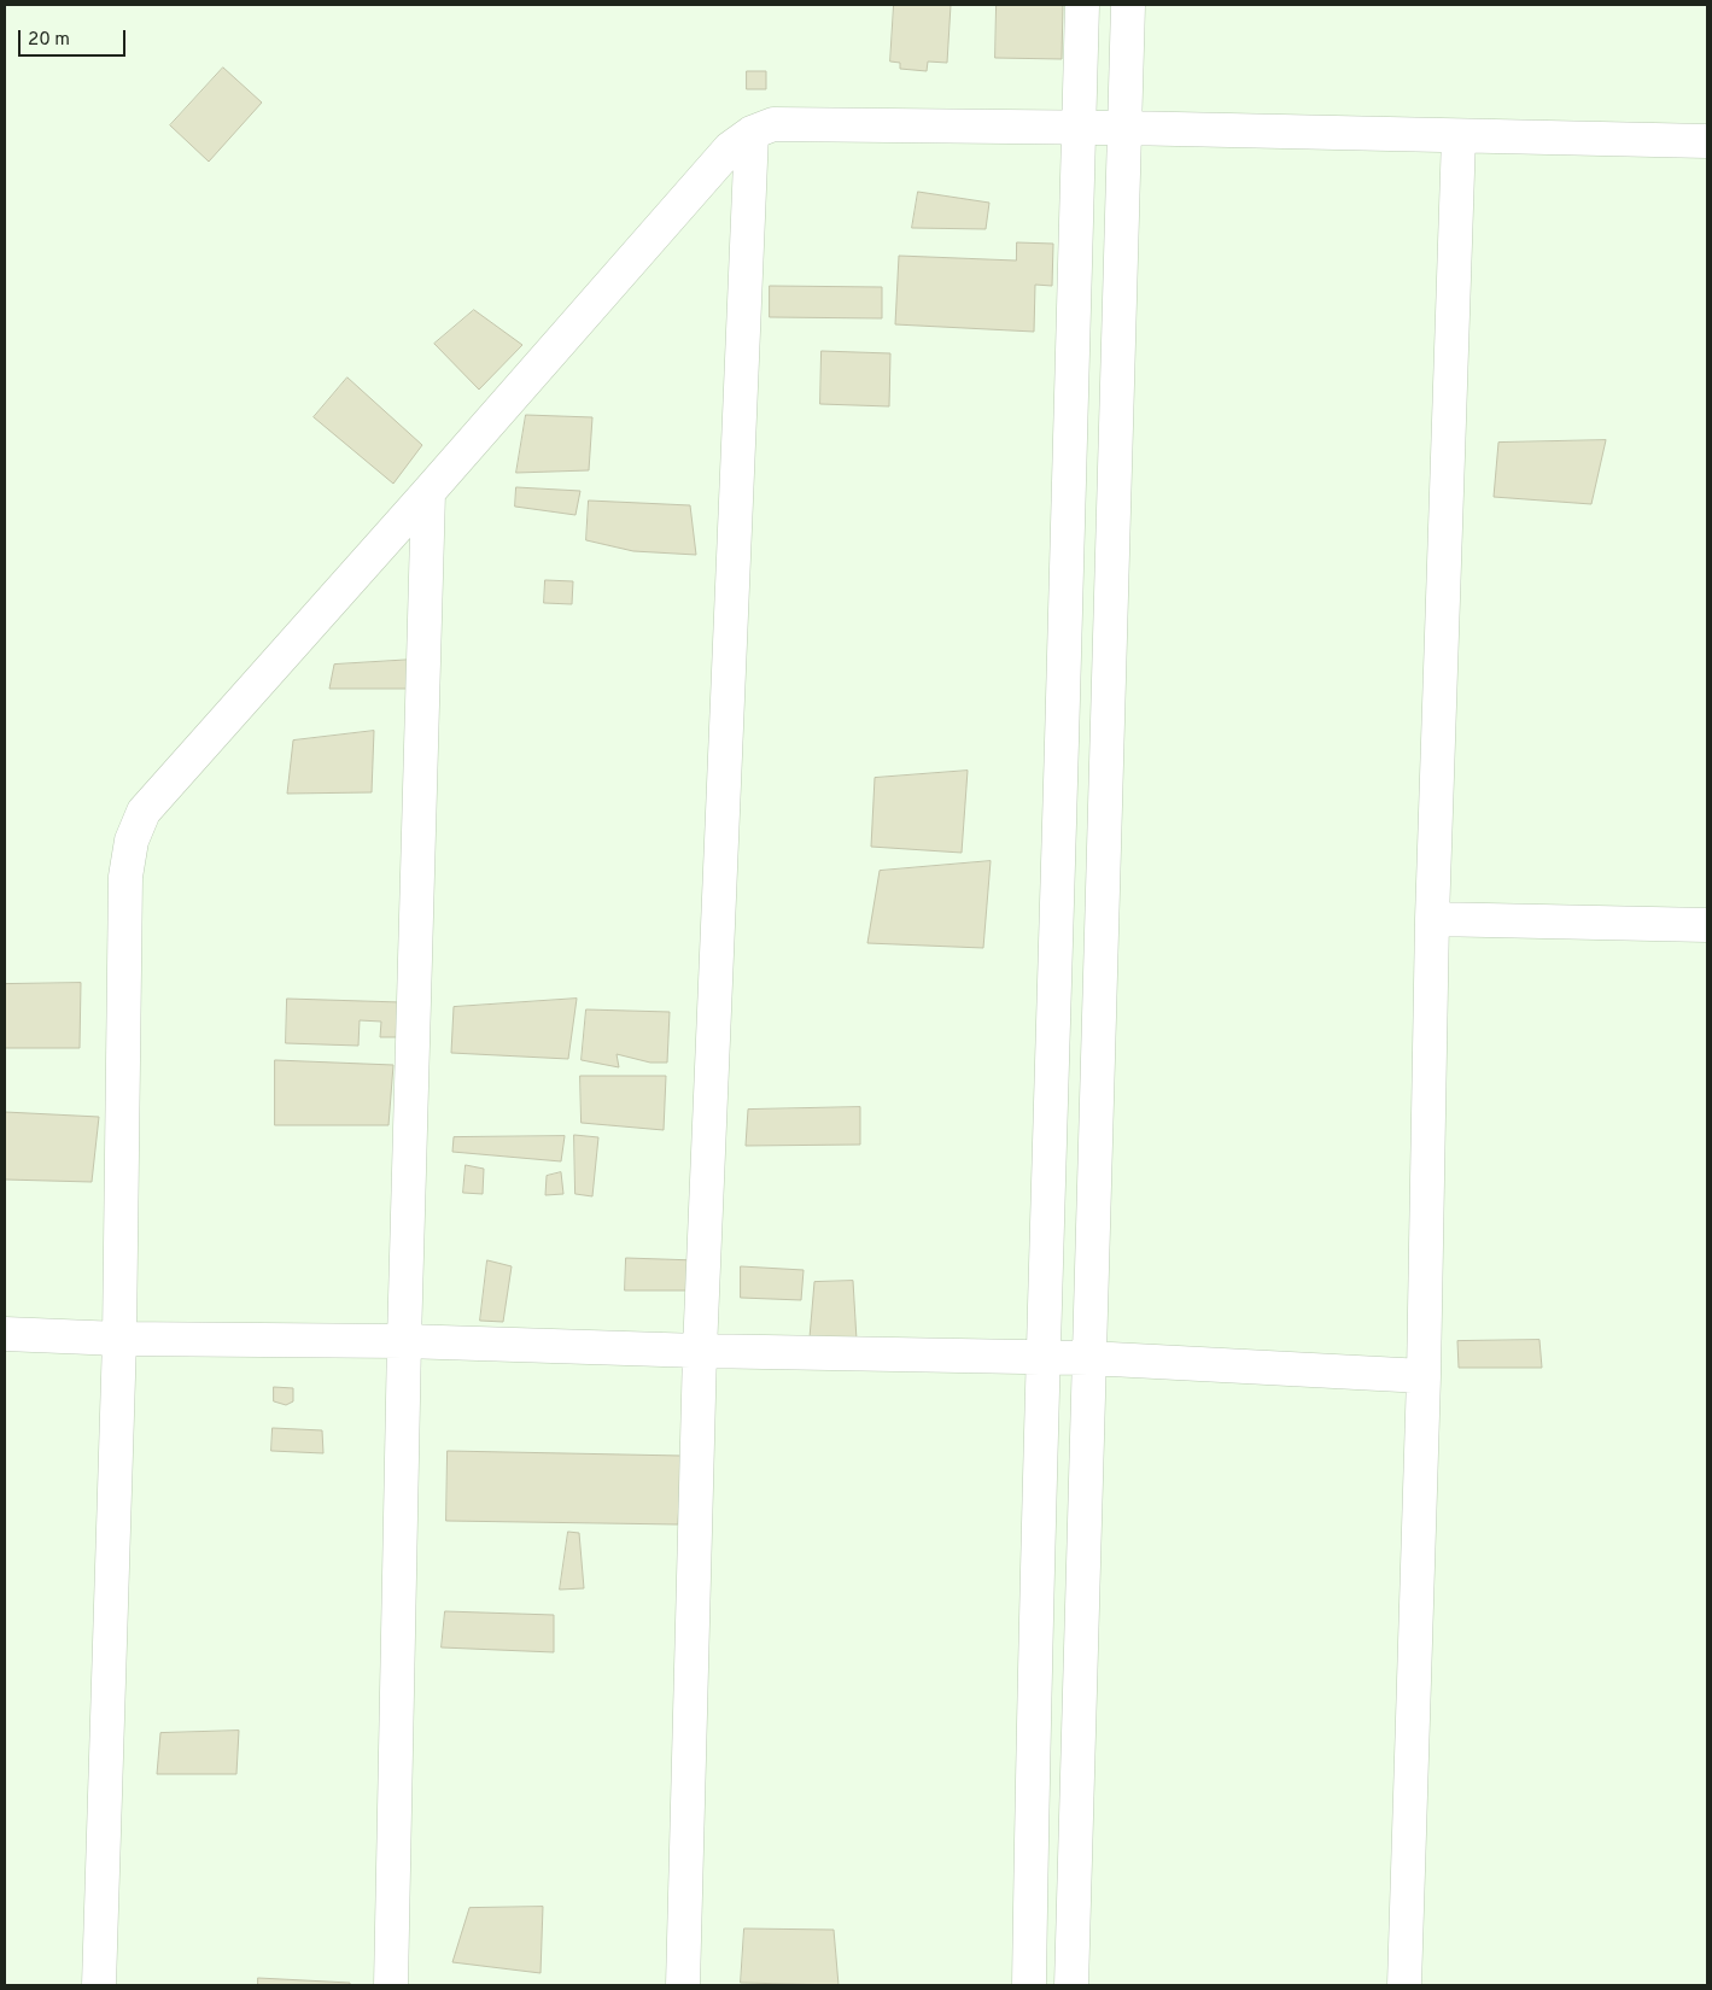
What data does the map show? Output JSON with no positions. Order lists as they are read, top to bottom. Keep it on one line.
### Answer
{"scale_bar":"20 m"}
